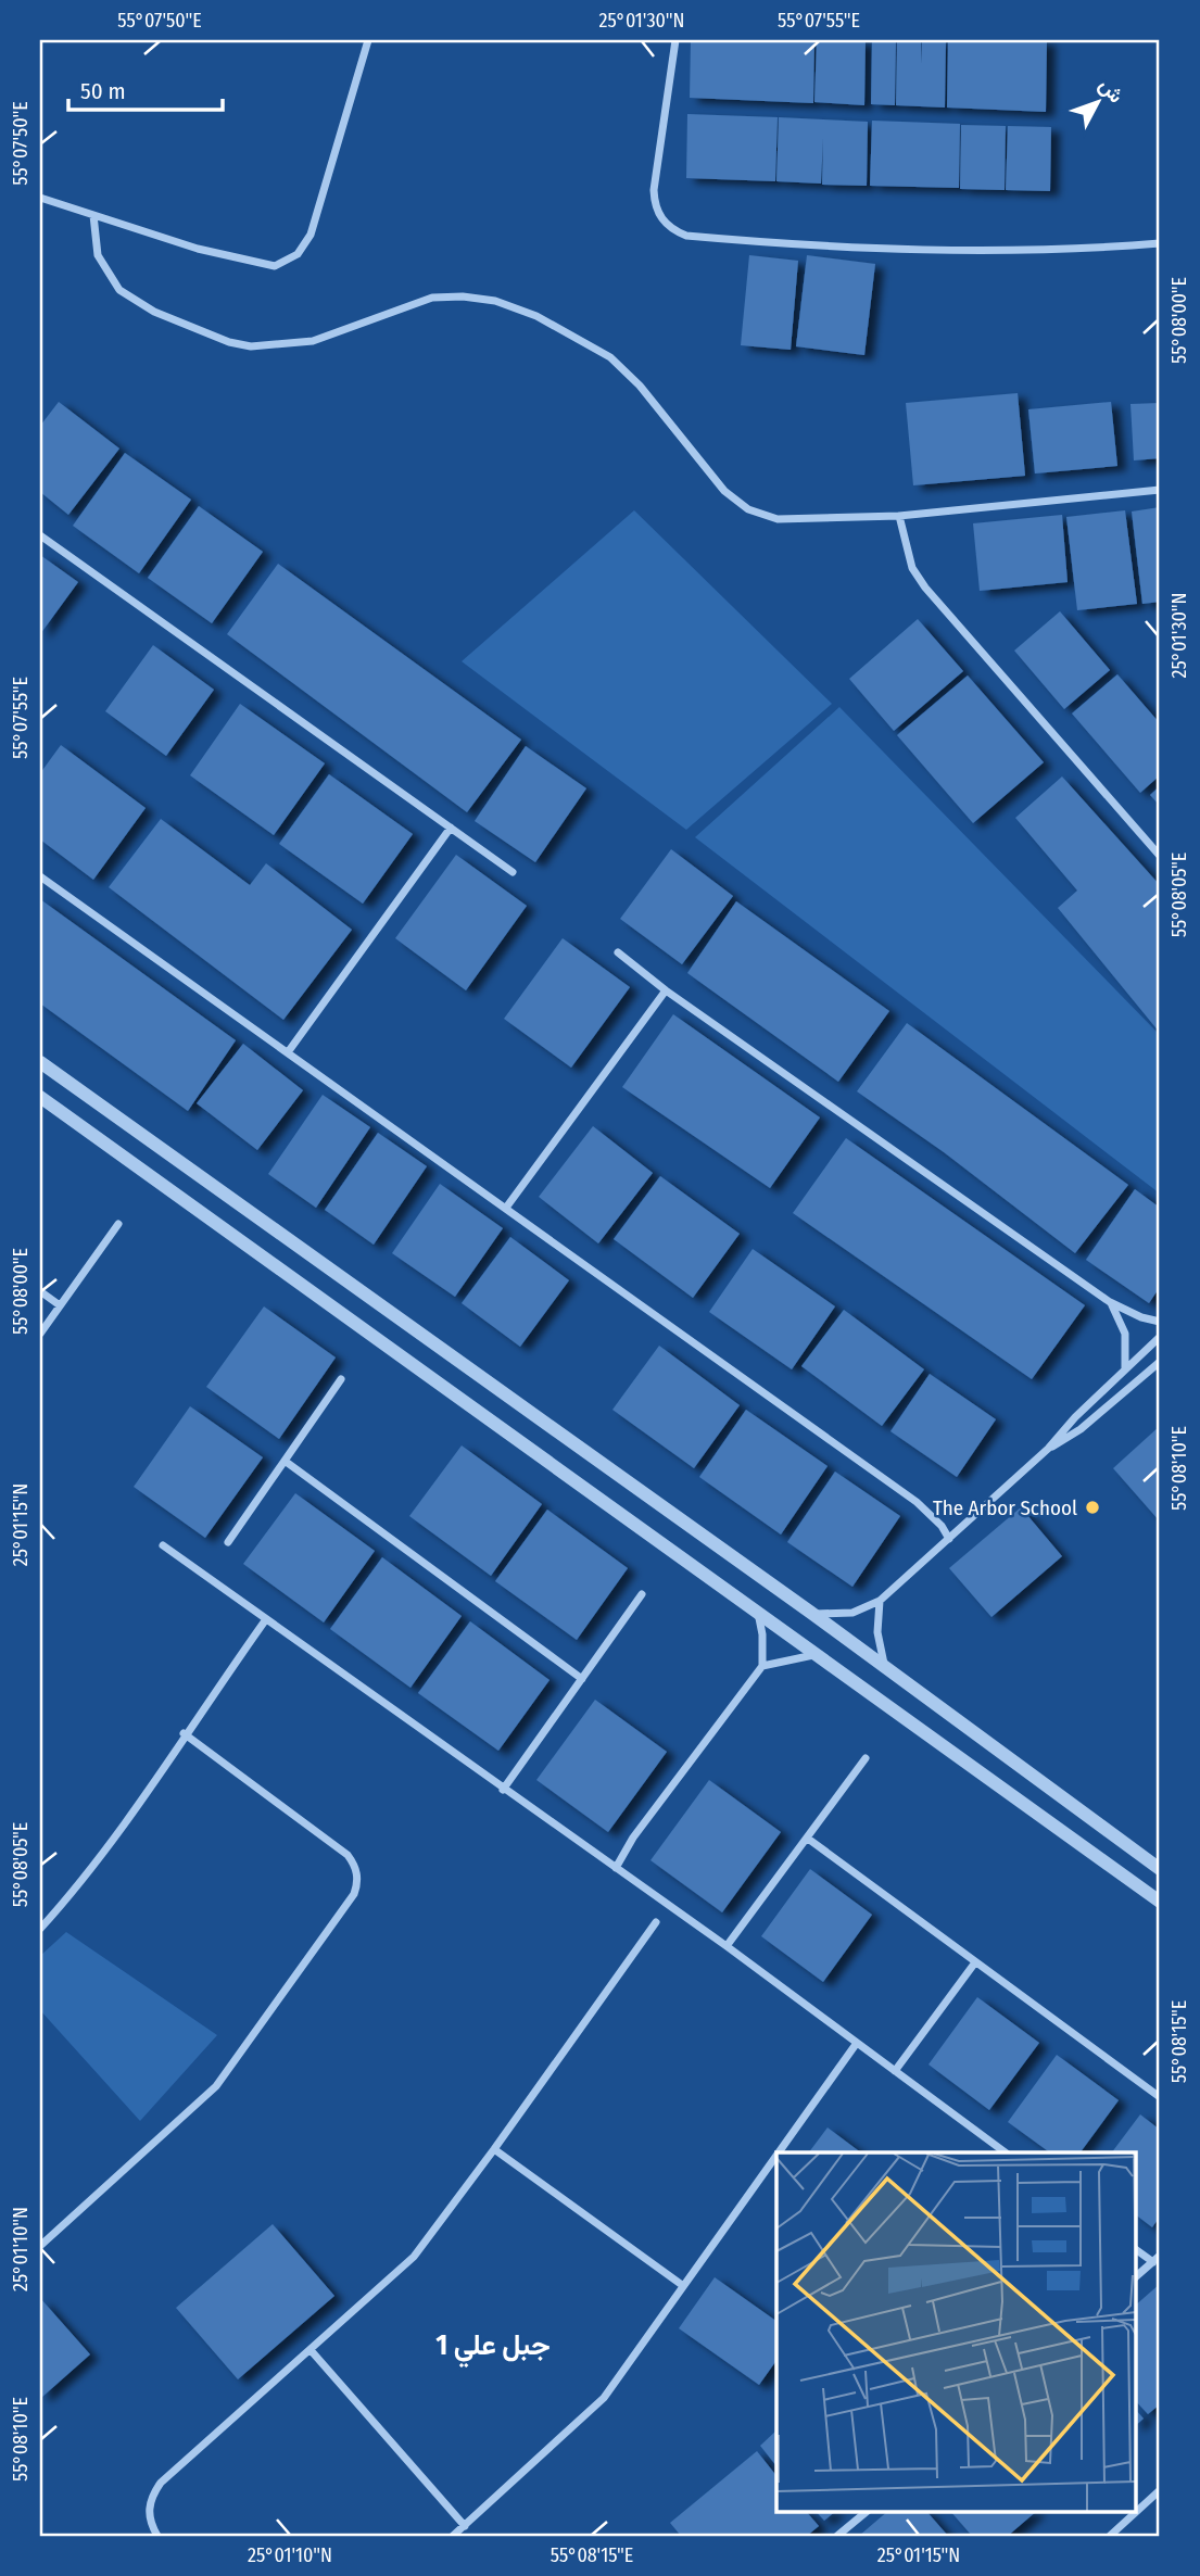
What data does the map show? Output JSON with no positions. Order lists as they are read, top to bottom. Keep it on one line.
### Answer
{"districts":["جبل علي 1"],"places":["The Arbor School"],"scale_bar":"50 m","north":"top right","coordinates":["55°07'50\"E","25°01'30\"N","55°07'55\"E","55°08'00\"E","55°08'05\"E","55°08'10\"E","25°01'15\"N","55°08'15\"E","25°01'10\"N"]}
